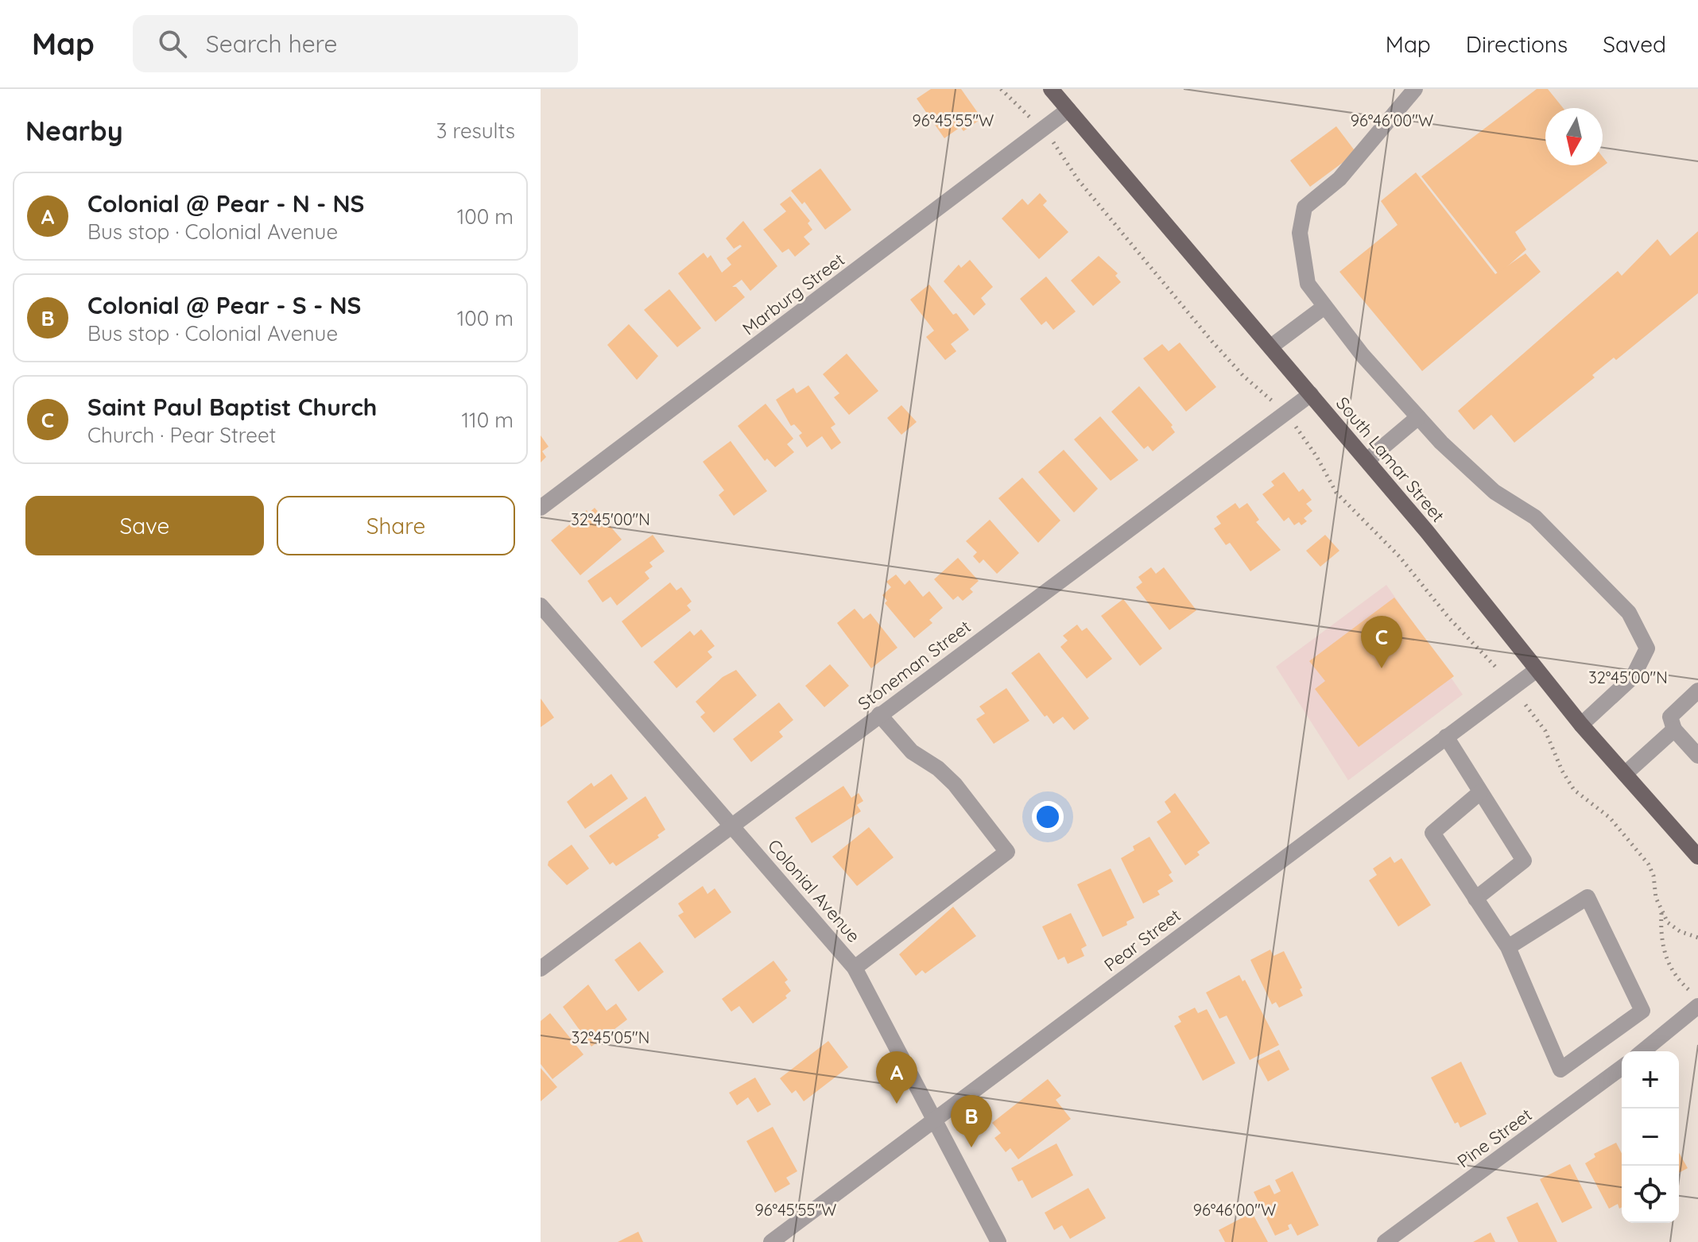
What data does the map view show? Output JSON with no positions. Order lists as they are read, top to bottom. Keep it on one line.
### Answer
{"streets":{"main road":["South Lamar Street"],"street":["Marburg Street","Stoneman Street","Colonial Avenue","Pear Street","Pine Street"]},"crossings":[["Marburg Street","South Lamar Street"],["South Lamar Street","Stoneman Street"],["South Lamar Street","Pear Street"],["Stoneman Street","Colonial Avenue"],["Colonial Avenue","Pear Street"]],"north":"bottom","page":{"header":"Map","search":"Search here","nav":["Map","Directions","Saved"],"heading":["Nearby","3 results"],"list":[{"mark":"A","name":"Colonial @ Pear - N - NS","note":"Bus stop · Colonial Avenue","value":"100 m"},{"mark":"B","name":"Colonial @ Pear - S - NS","note":"Bus stop · Colonial Avenue","value":"100 m"},{"mark":"C","name":"Saint Paul Baptist Church","note":"Church · Pear Street","value":"110 m"}],"buttons":["Save","Share"],"pins":["C","A","B"],"map_buttons":["+","−"]},"coordinates":["96°45'55\"W","96°46'00\"W","32°45'00\"N","32°45'05\"N"]}
